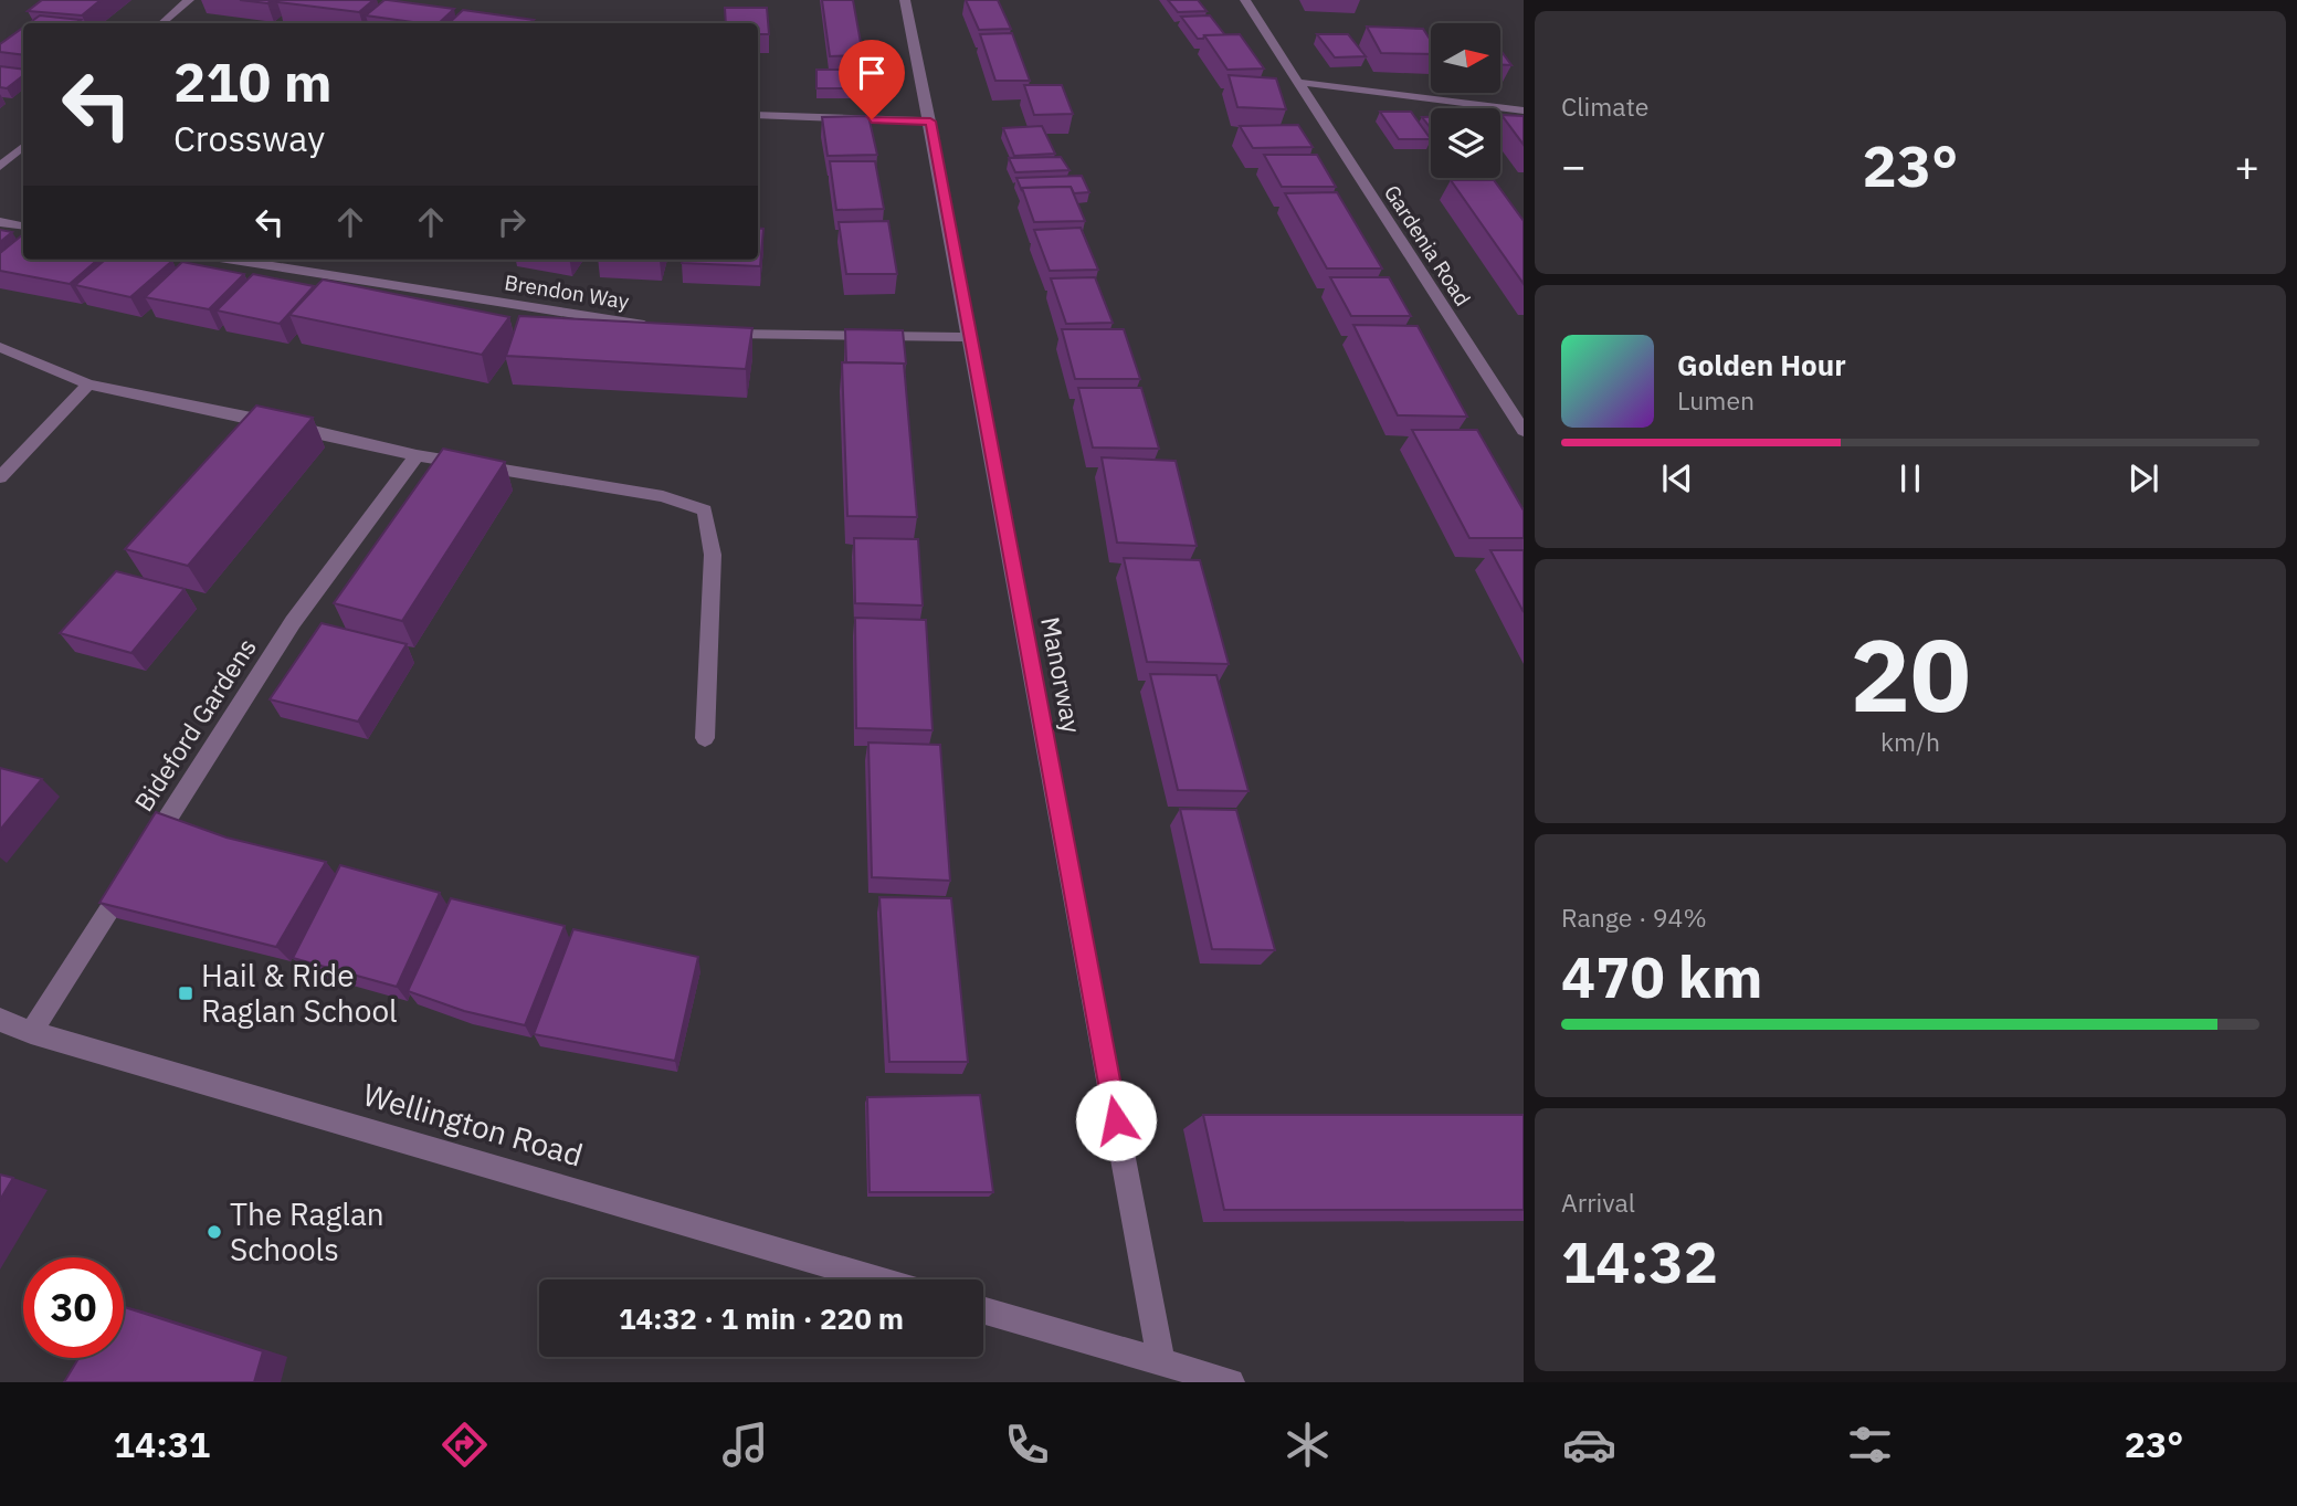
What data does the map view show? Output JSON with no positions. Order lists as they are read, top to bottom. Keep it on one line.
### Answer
{"streets":{"street":["Gardenia Road","Brendon Way","Manorway","Bideford Gardens","Wellington Road"]},"crossings":[["Bideford Gardens","Wellington Road"]],"places":{"transit":["Hail & Ride Raglan School"],"other":["The Raglan Schools"]},"north":"right","page":{"tile":["Climate",["20","km/h"],["Range · 94%","470 km"],["Arrival","14:32"]],"turn":["210 m","Crossway"],"heat":["−","23°","+"],"song":["Golden Hour","Lumen"],"limit":"30","trip":"14:32 · 1 min · 220 m","tabs":["14:31","23°"]}}
